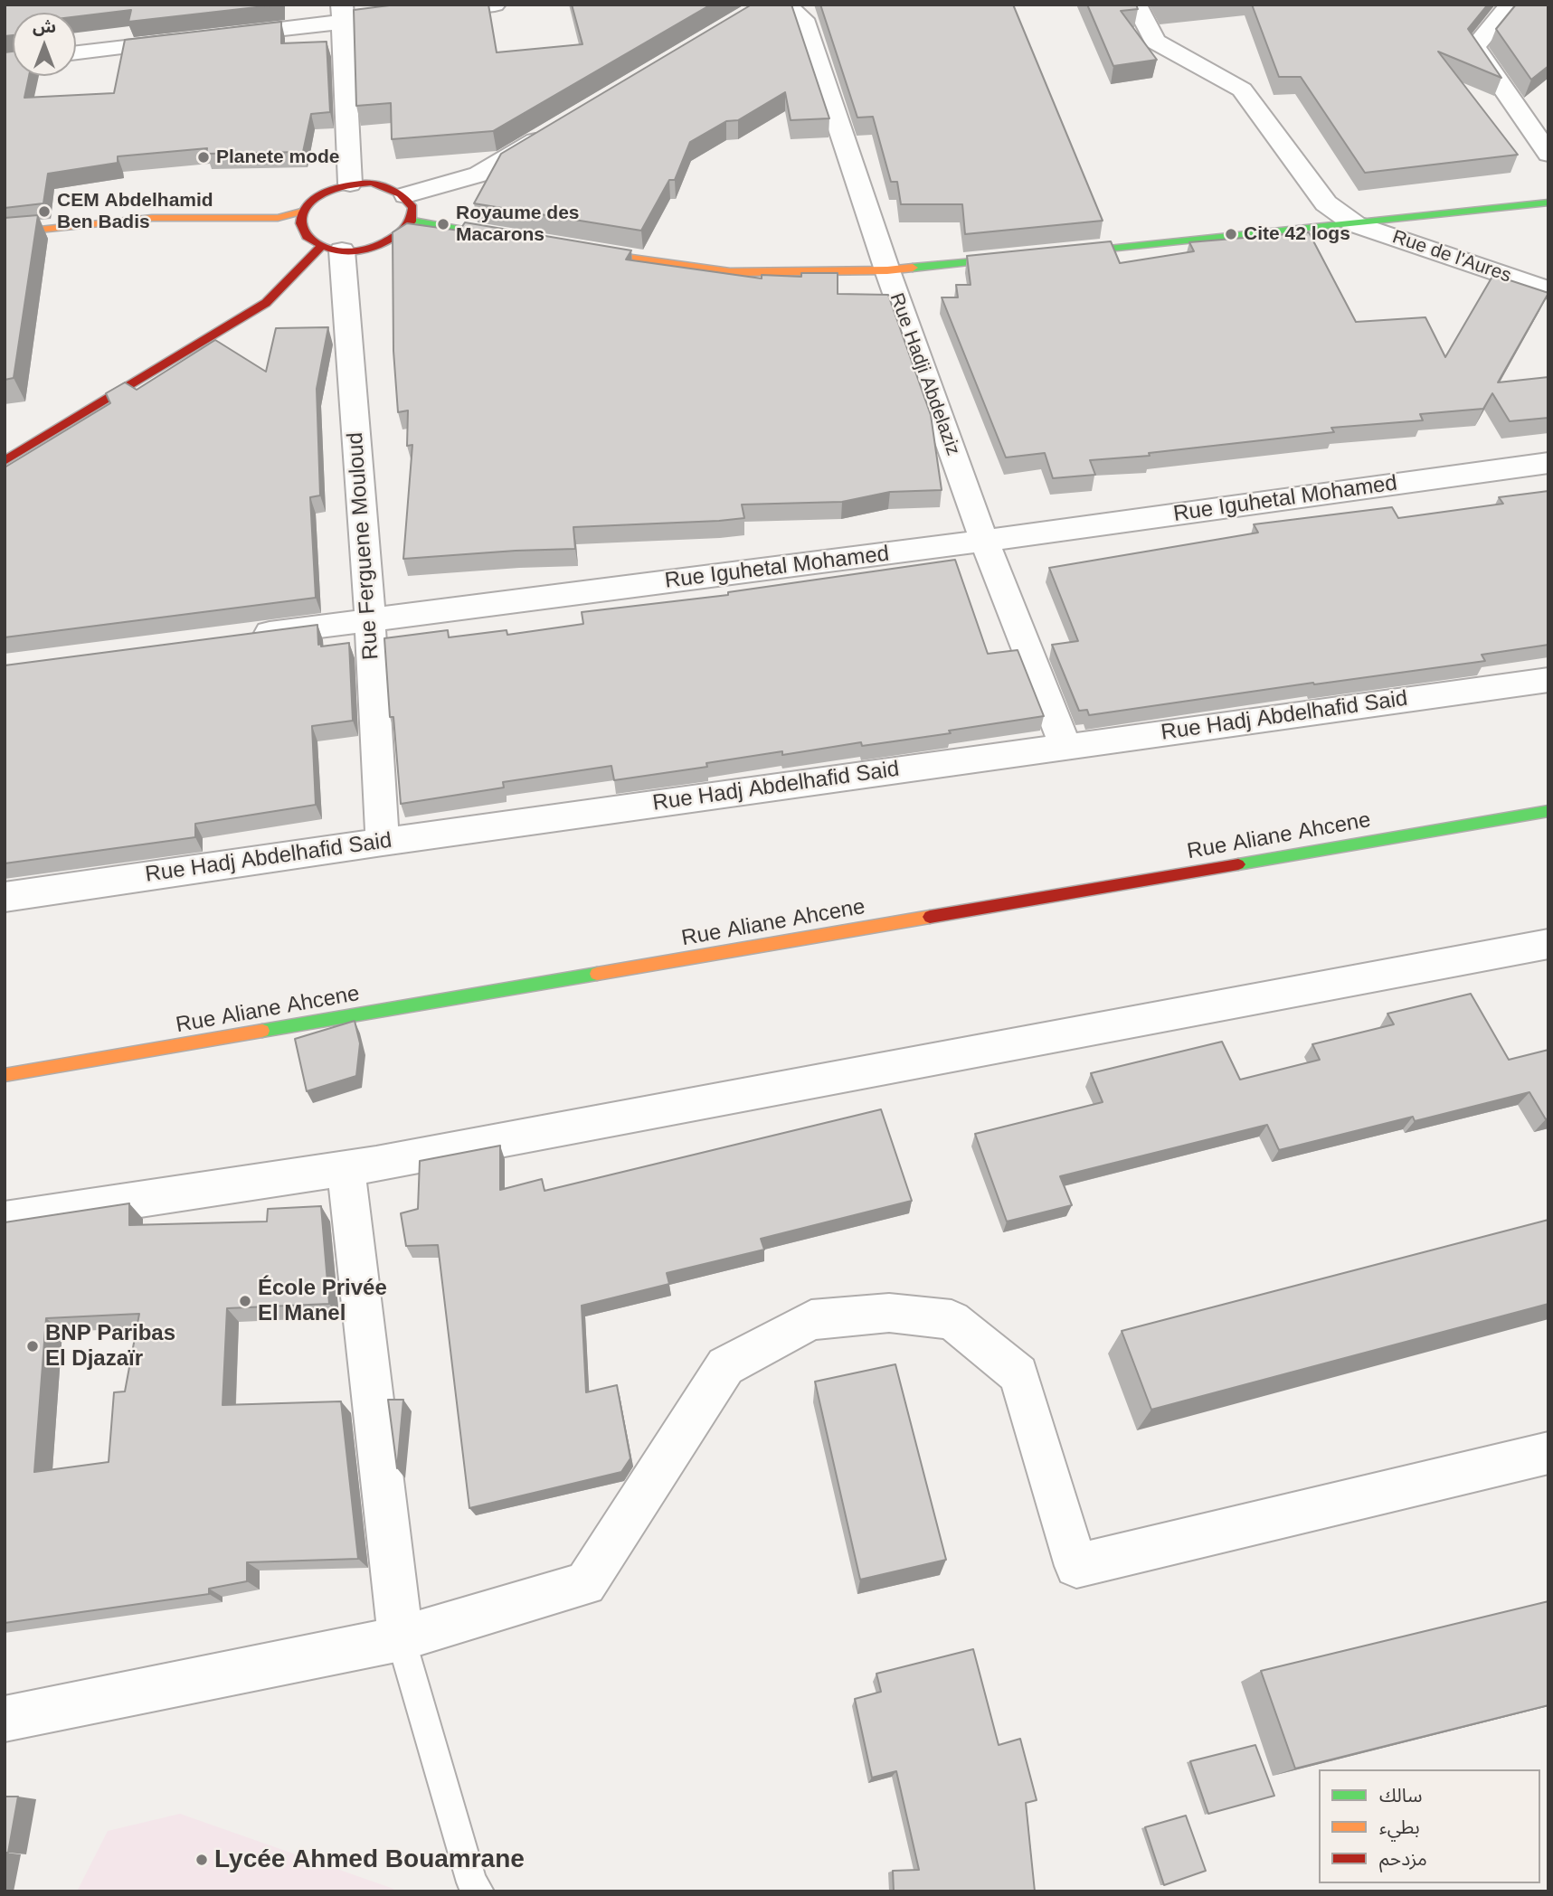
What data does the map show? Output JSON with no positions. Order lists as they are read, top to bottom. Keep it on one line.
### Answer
{"streets":{"street":["Rue de l'Aures","Rue Hadji Abdelaziz","Rue Iguhetal Mohamed","Rue Ferguene Mouloud","Rue Hadj Abdelhafid Said","Rue Aliane Ahcene"]},"crossings":[["Rue Hadji Abdelaziz","Rue Iguhetal Mohamed"],["Rue Hadji Abdelaziz","Rue Hadj Abdelhafid Said"],["Rue Iguhetal Mohamed","Rue Ferguene Mouloud"],["Rue Ferguene Mouloud","Rue Hadj Abdelhafid Said"]],"places":["Planete mode","CEM Abdelhamid Ben Badis","Royaume des Macarons","Cite 42 logs","École Privée El Manel","BNP Paribas El Djazaïr","Lycée Ahmed Bouamrane"],"legend":["سالك","بطيء","مزدحم"],"north":"top"}
